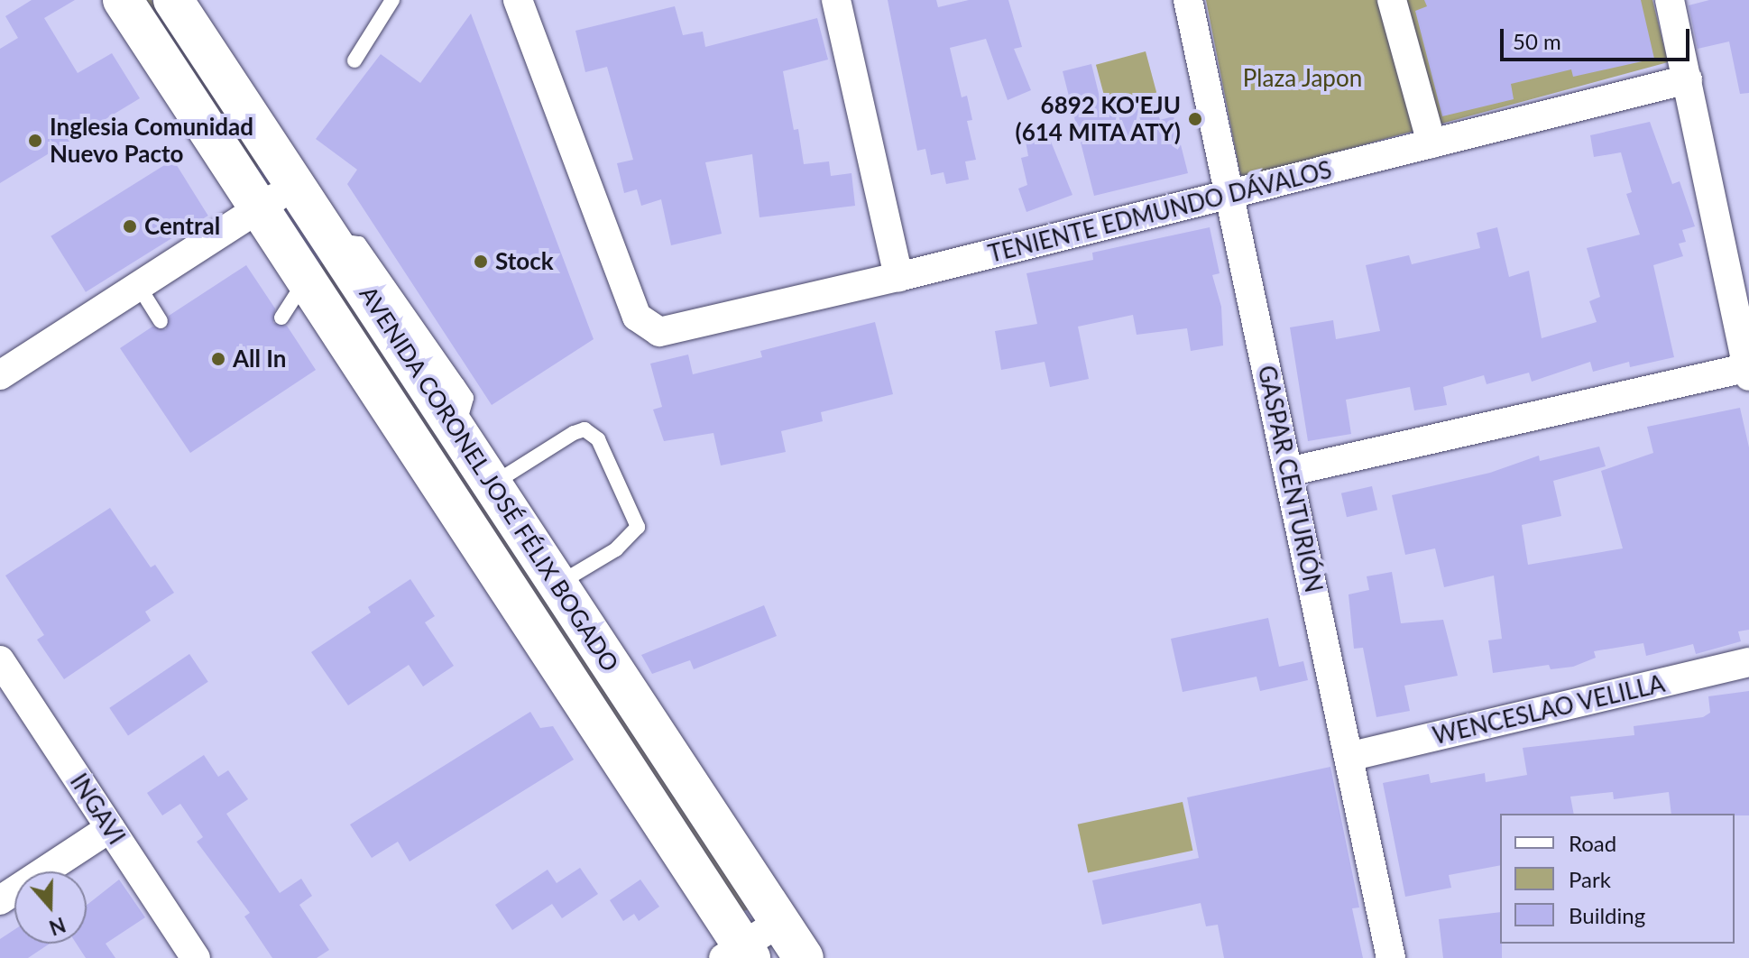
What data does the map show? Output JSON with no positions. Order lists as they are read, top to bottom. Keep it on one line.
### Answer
{"streets":{"main road":["AVENIDA CORONEL JOSÉ FÉLIX BOGADO"],"street":["TENIENTE EDMUNDO DÁVALOS","GASPAR CENTURIÓN","WENCESLAO VELILLA","INGAVI"]},"crossings":[["TENIENTE EDMUNDO DÁVALOS","GASPAR CENTURIÓN"],["GASPAR CENTURIÓN","WENCESLAO VELILLA"]],"parks":["Plaza Japon"],"places":["6892 KO'EJU (614 MITA ATY)","Inglesia Comunidad Nuevo Pacto","Central","Stock","All In"],"legend":["Road","Park","Building"],"scale_bar":"50 m","north":"bottom"}
